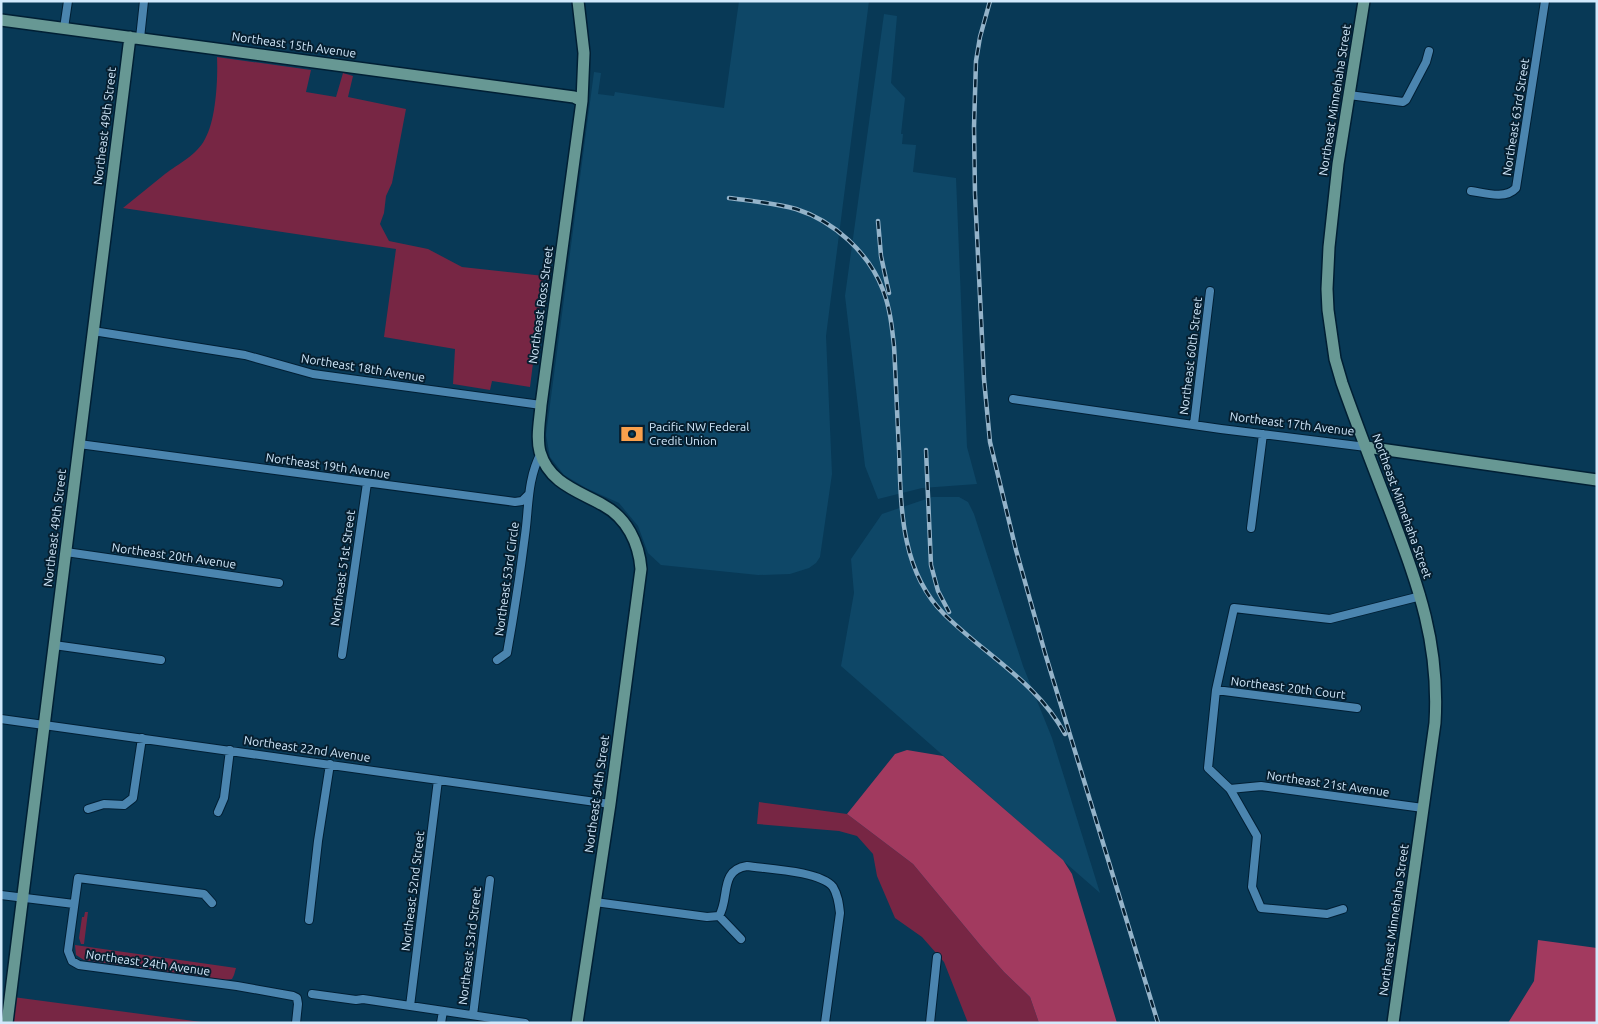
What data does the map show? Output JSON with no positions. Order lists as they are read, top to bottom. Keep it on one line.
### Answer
{"streets":{"street":["Northeast 15th Avenue","Northeast Minnehaha Street","Northeast 63rd Street","Northeast 49th Street","Northeast Ross Street","Northeast 60th Street","Northeast 18th Avenue","Northeast 17th Avenue","Northeast 19th Avenue","Northeast 20th Avenue","Northeast 51st Street","Northeast 53rd Circle","Northeast 20th Court","Northeast 22nd Avenue","Northeast 21st Avenue","Northeast 54th Street","Northeast 52nd Street","Northeast 53rd Street","Northeast 24th Avenue"]},"crossings":[["Northeast 15th Avenue","Northeast 49th Street"],["Northeast 15th Avenue","Northeast Ross Street"],["Northeast Minnehaha Street","Northeast 17th Avenue"],["Northeast Minnehaha Street","Northeast 21st Avenue"],["Northeast 49th Street","Northeast 18th Avenue"],["Northeast 49th Street","Northeast 19th Avenue"],["Northeast 49th Street","Northeast 20th Avenue"],["Northeast 49th Street","Northeast 22nd Avenue"],["Northeast Ross Street","Northeast 18th Avenue"],["Northeast Ross Street","Northeast 54th Street"],["Northeast 60th Street","Northeast 17th Avenue"],["Northeast 19th Avenue","Northeast 51st Street"],["Northeast 19th Avenue","Northeast 53rd Circle"],["Northeast 22nd Avenue","Northeast 54th Street"],["Northeast 22nd Avenue","Northeast 52nd Street"]],"places":{"bank":["Pacific NW Federal Credit Union"]}}
